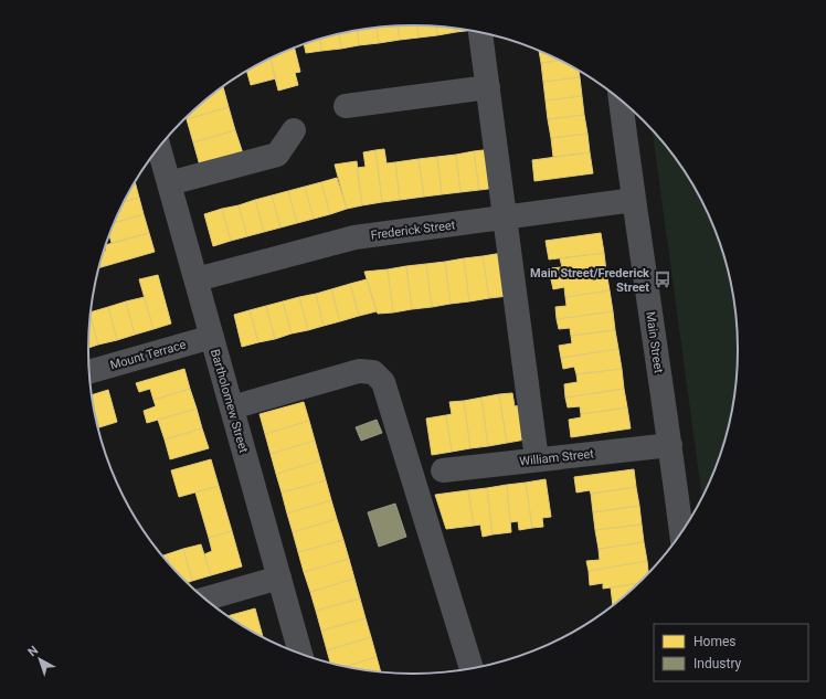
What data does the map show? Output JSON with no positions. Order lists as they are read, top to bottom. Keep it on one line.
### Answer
{"streets":{"street":["Frederick Street","Main Street","Mount Terrace","Bartholomew Street","William Street"]},"crossings":[["Frederick Street","Main Street"],["Frederick Street","Bartholomew Street"],["Main Street","William Street"],["Mount Terrace","Bartholomew Street"]],"places":{"bus stop":["Main Street/Frederick Street"]},"legend":["Homes","Industry"],"north":"top left"}
